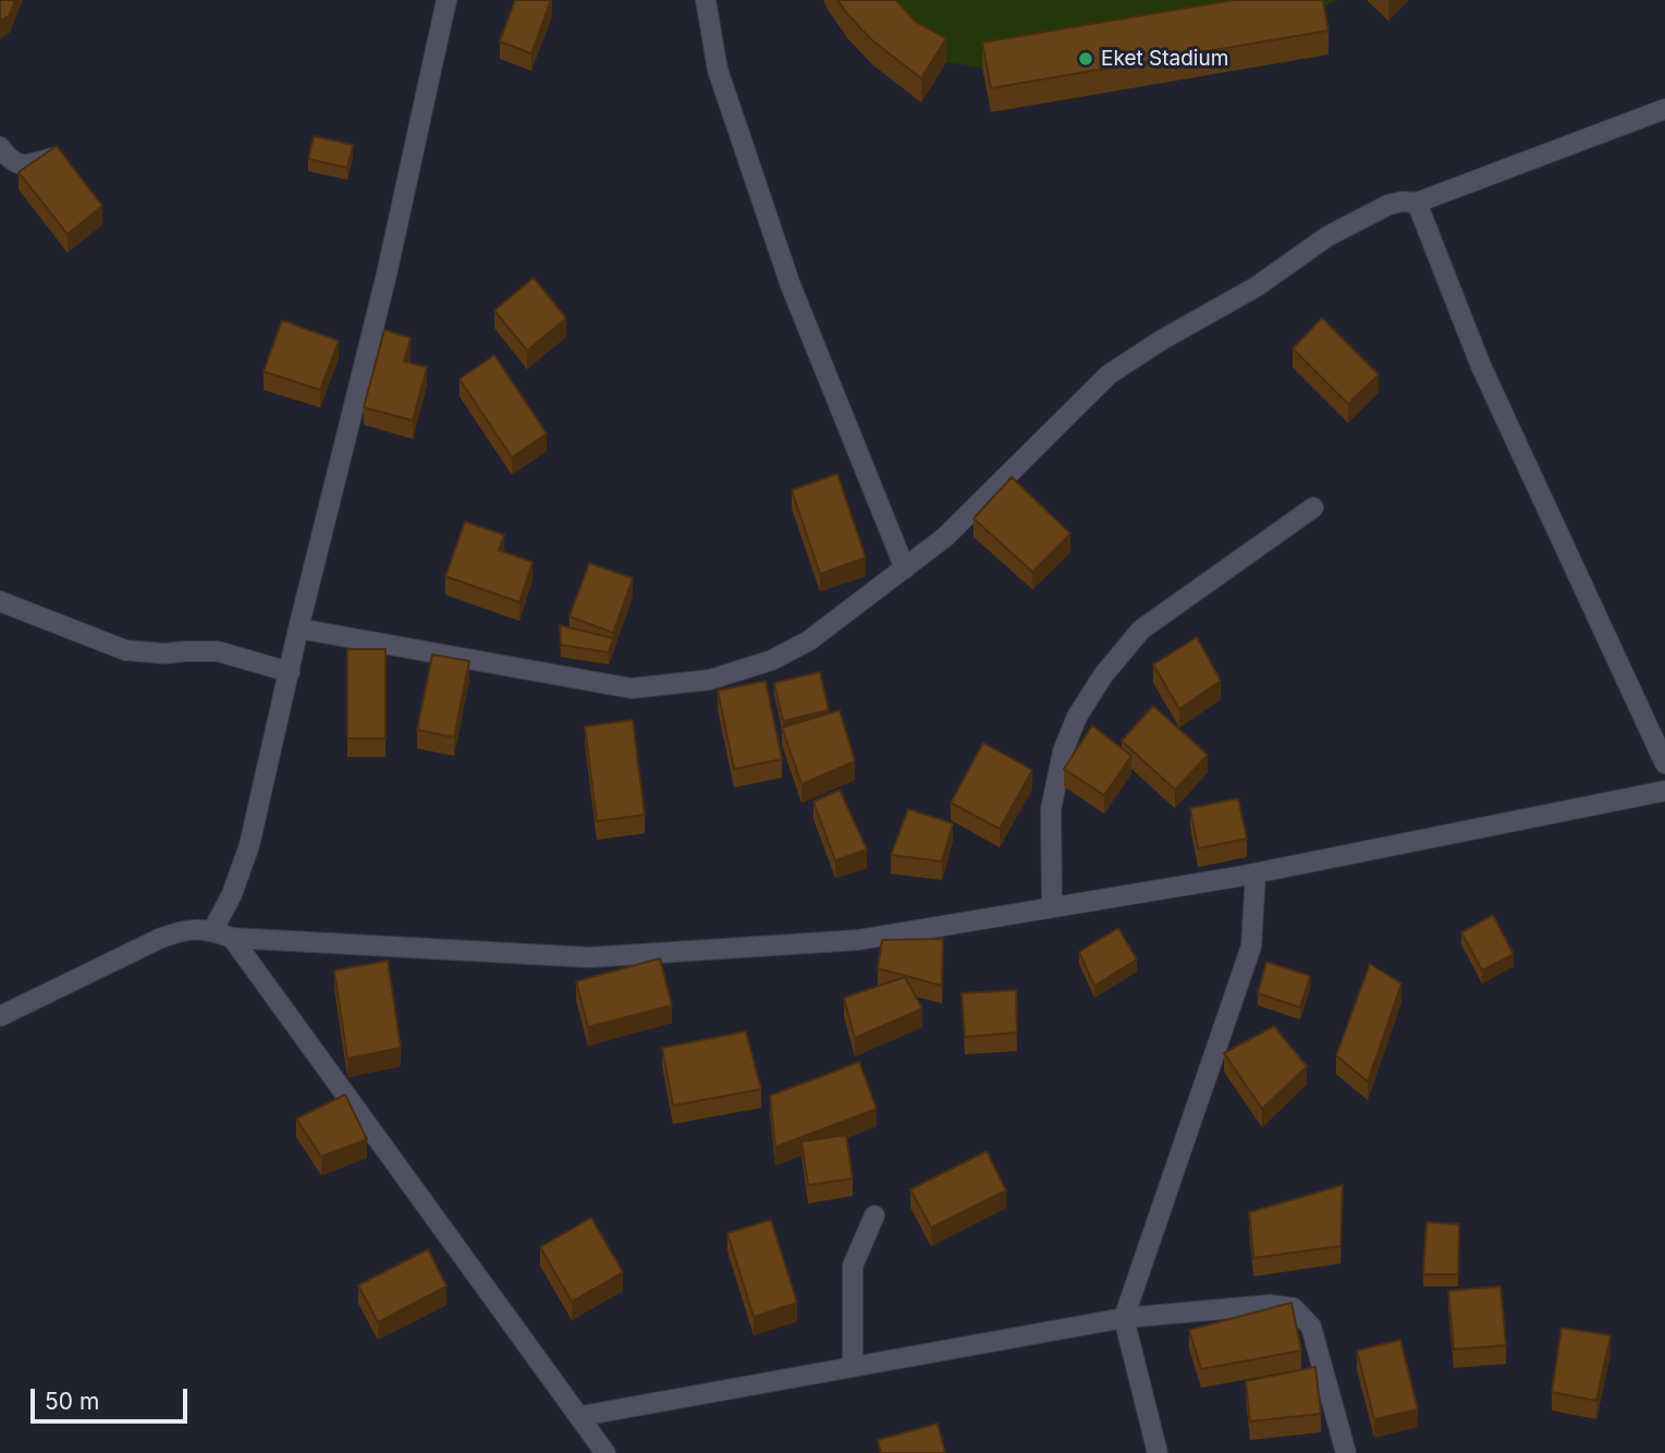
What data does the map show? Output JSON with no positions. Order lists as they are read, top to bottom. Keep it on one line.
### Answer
{"places":["Eket Stadium"],"scale_bar":"50 m"}
